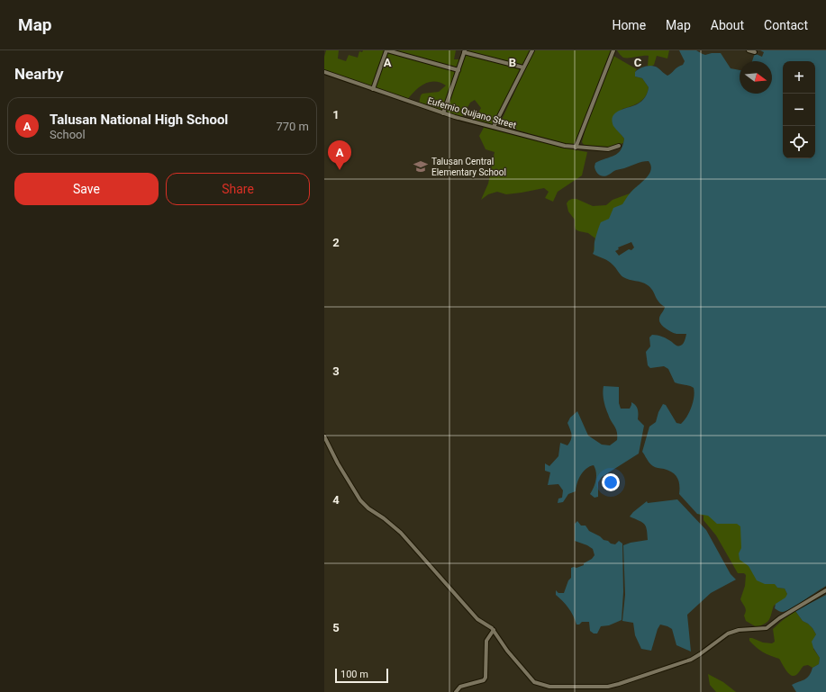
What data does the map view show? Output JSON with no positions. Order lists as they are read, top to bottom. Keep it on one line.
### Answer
{"streets":{"street":["Eufemio Quijano Street"]},"places":{"school or university":["Talusan Central Elementary School"]},"scale_bar":"100 m","north":"right","page":{"header":"Map","nav":["Home","Map","About","Contact"],"heading":"Nearby","map_buttons":["+","−"],"list":[{"mark":"A","name":"Talusan National High School","note":"School","value":"770 m"}],"pins":"A","buttons":["Save","Share"],"scale":"100 m"},"grid":{"columns":["A","B","C"],"rows":["1","2","3","4","5"]}}
